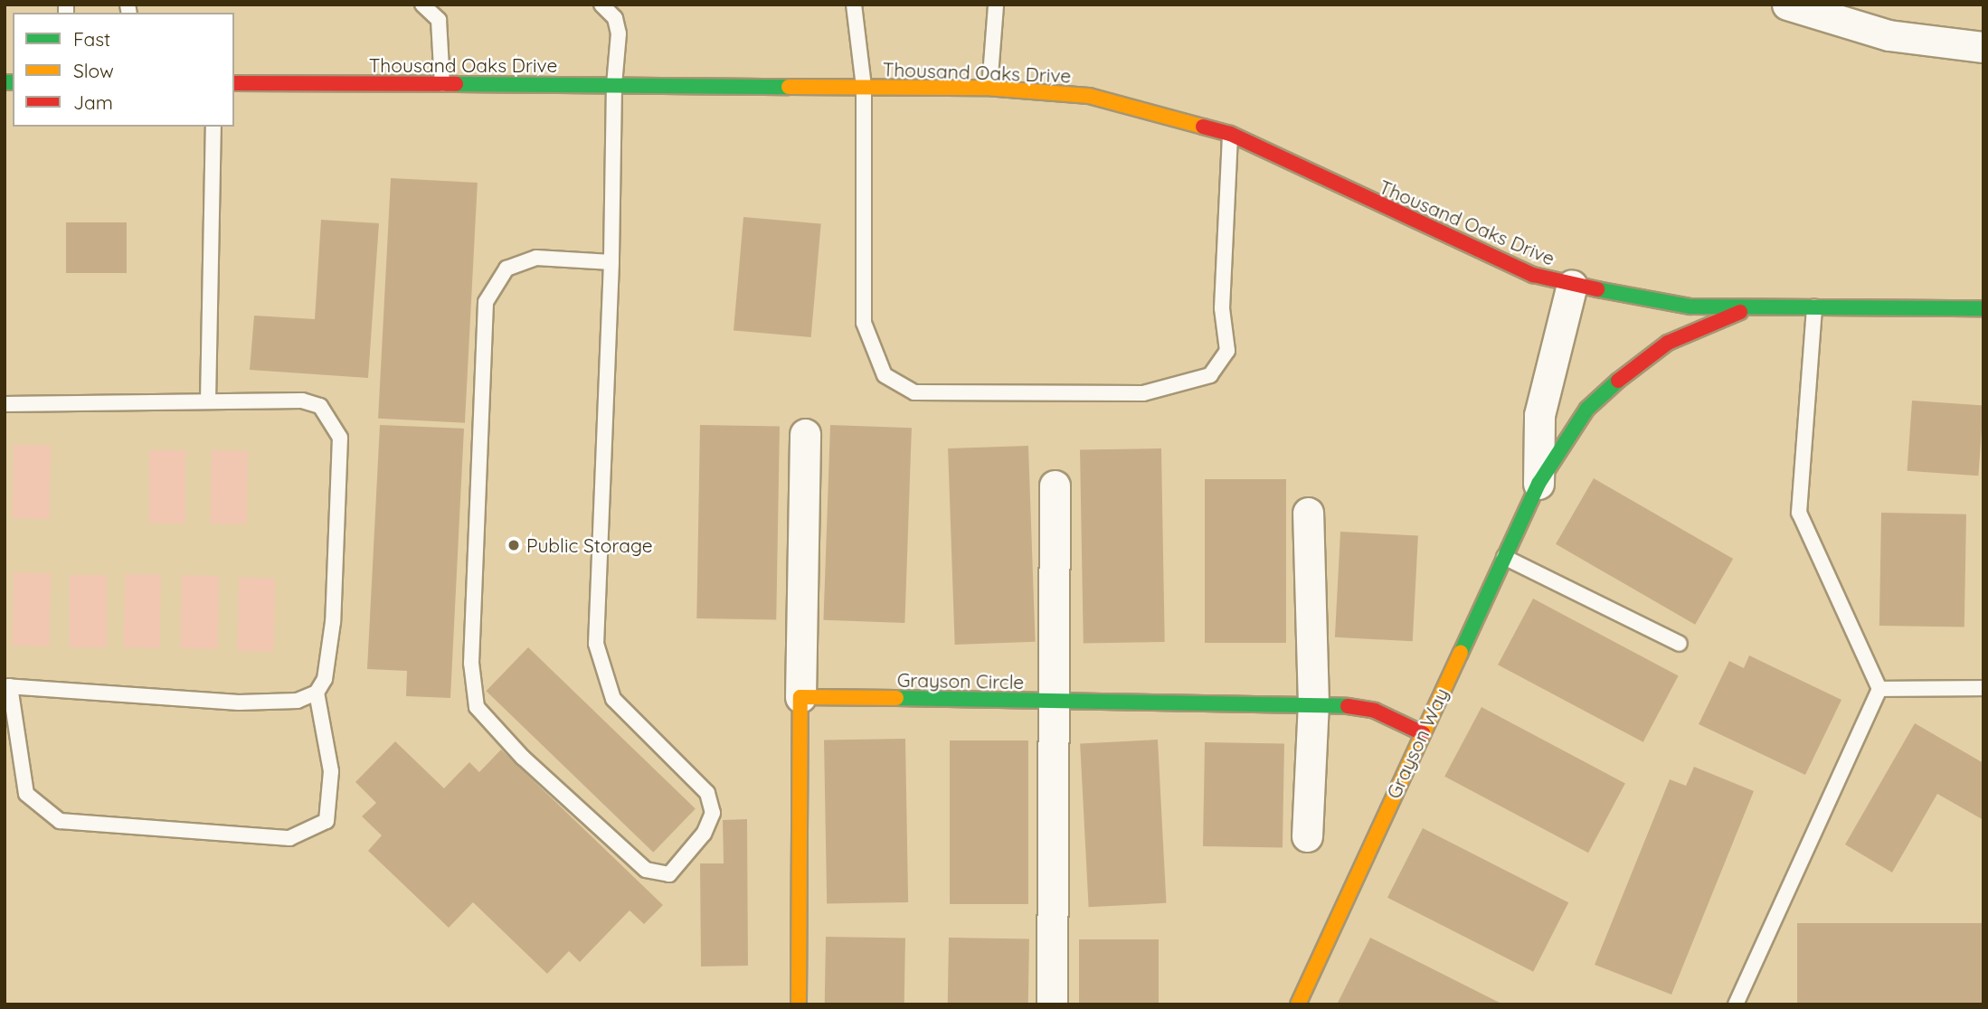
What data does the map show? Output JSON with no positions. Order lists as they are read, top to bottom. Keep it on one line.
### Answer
{"streets":{"main road":["Thousand Oaks Drive","Grayson Circle","Grayson Way"]},"crossings":[["Thousand Oaks Drive","Grayson Way"],["Grayson Circle","Grayson Way"]],"places":["Public Storage"],"legend":["Fast","Slow","Jam"]}
